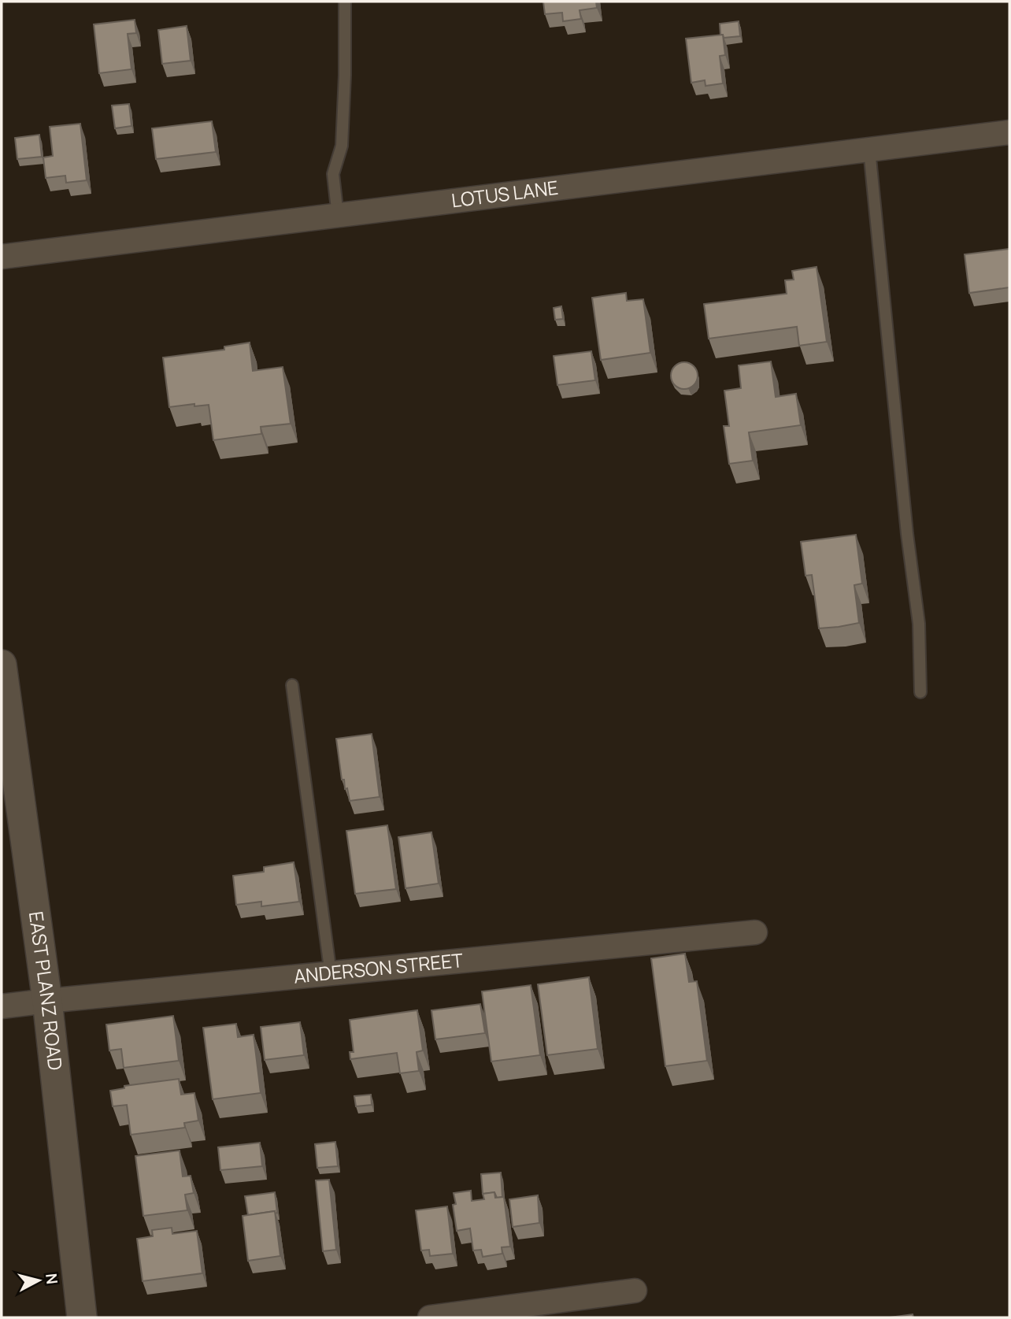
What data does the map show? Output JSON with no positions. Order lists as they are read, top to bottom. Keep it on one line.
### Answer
{"streets":{"street":["LOTUS LANE","ANDERSON STREET","EAST PLANZ ROAD"]},"crossings":[["ANDERSON STREET","EAST PLANZ ROAD"]],"north":"right"}
